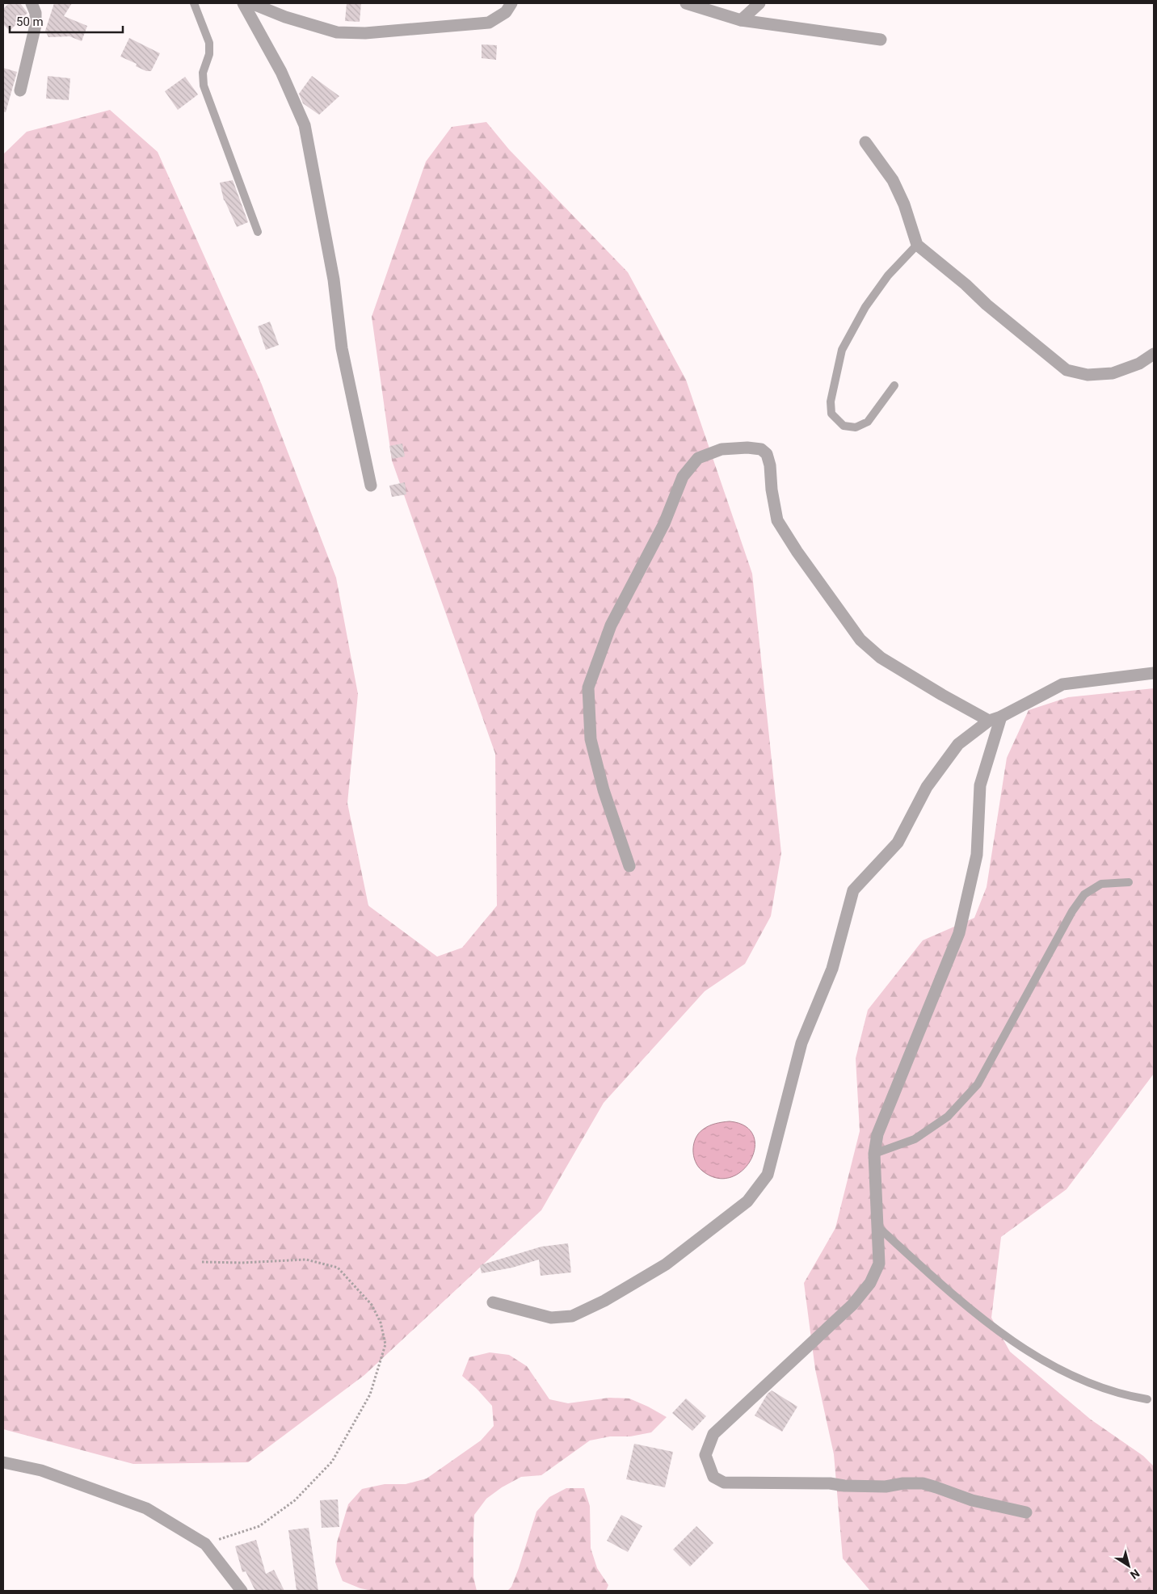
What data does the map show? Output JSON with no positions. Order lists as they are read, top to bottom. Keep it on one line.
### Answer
{"scale_bar":"50 m","north":"bottom right"}
